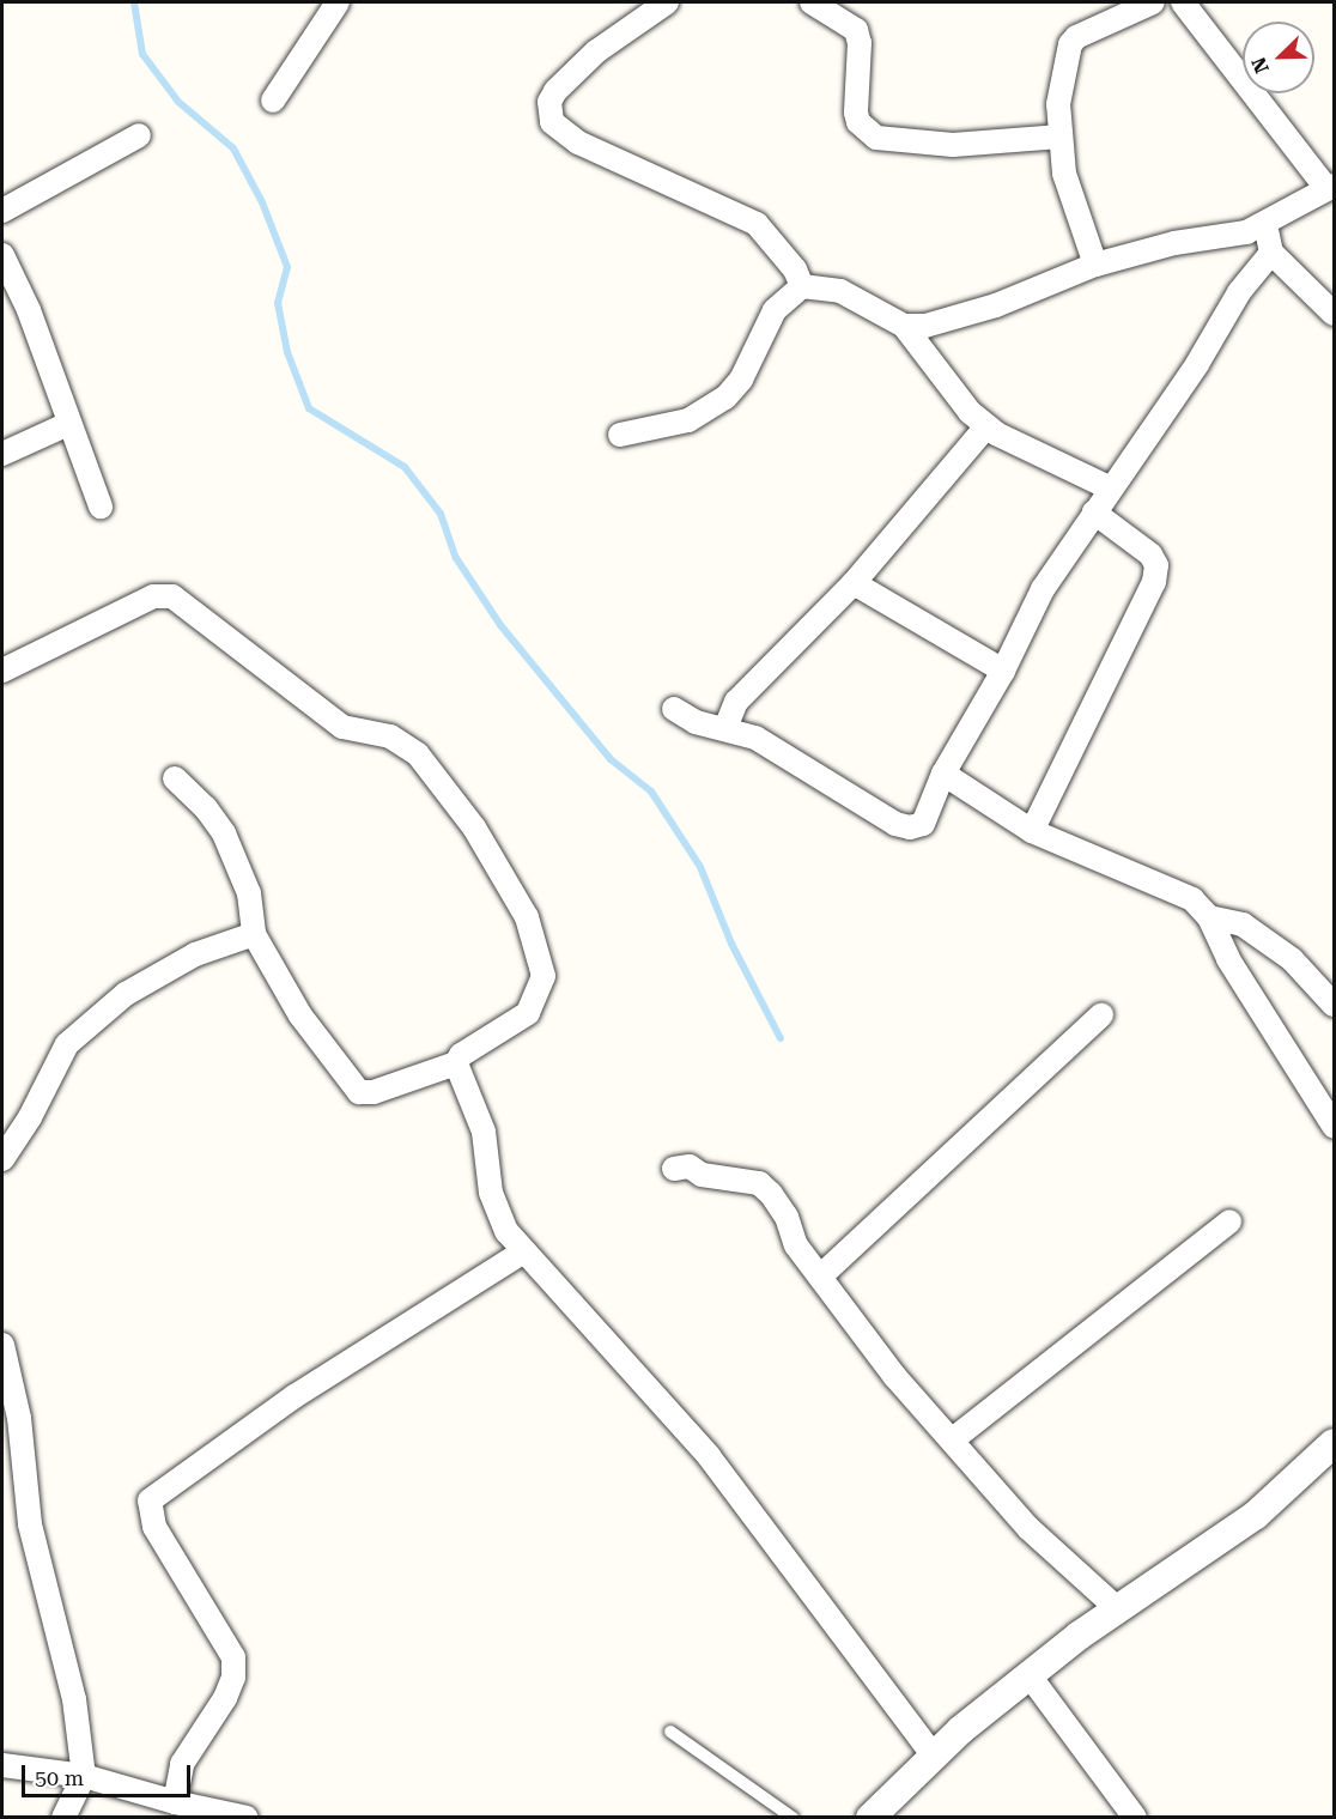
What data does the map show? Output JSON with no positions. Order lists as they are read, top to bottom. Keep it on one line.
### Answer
{"scale_bar":"50 m","north":"bottom left"}
